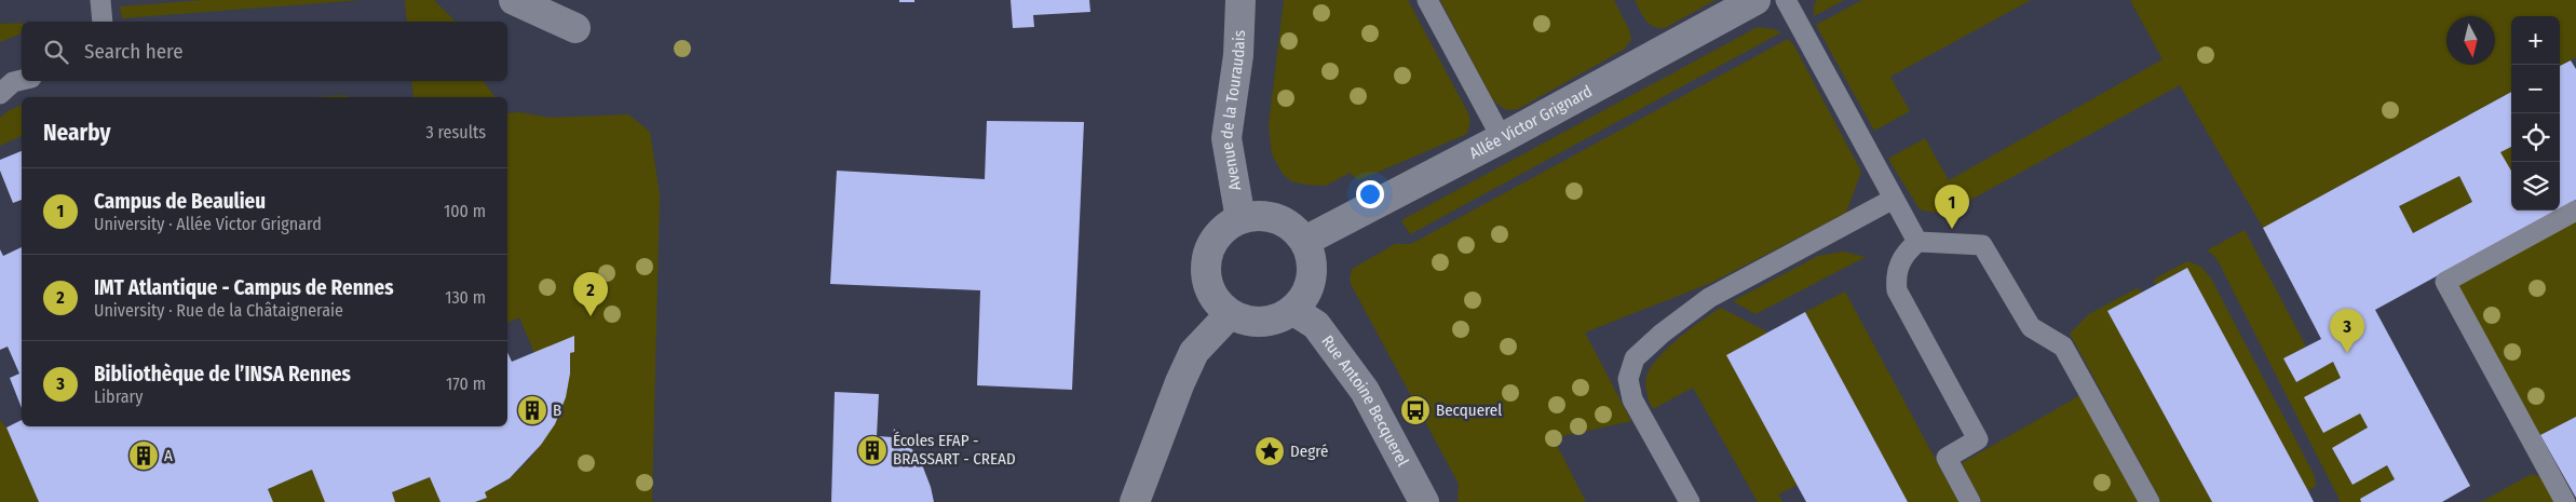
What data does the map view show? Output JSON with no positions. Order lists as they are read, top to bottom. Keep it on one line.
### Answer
{"streets":{"street":["Avenue de la Touraudais","Allée Victor Grignard","Rue Antoine Becquerel"]},"crossings":[["Avenue de la Touraudais","Allée Victor Grignard"],["Avenue de la Touraudais","Rue Antoine Becquerel"],["Allée Victor Grignard","Rue Antoine Becquerel"]],"places":{"building":["B","Écoles EFAP - BRASSART - CREAD","A"],"bus stop":["Becquerel"],"place":["Degré"]},"north":"bottom","page":{"map_buttons":["+","−"],"search":"Search here","heading":["Nearby","3 results"],"list":[{"mark":"1","name":"Campus de Beaulieu","note":"University · Allée Victor Grignard","value":"100 m"},{"mark":"2","name":"IMT Atlantique - Campus de Rennes","note":"University · Rue de la Châtaigneraie","value":"130 m"},{"mark":"3","name":"Bibliothèque de l’INSA Rennes","note":"Library","value":"170 m"}],"pins":["1","2","3"]}}
